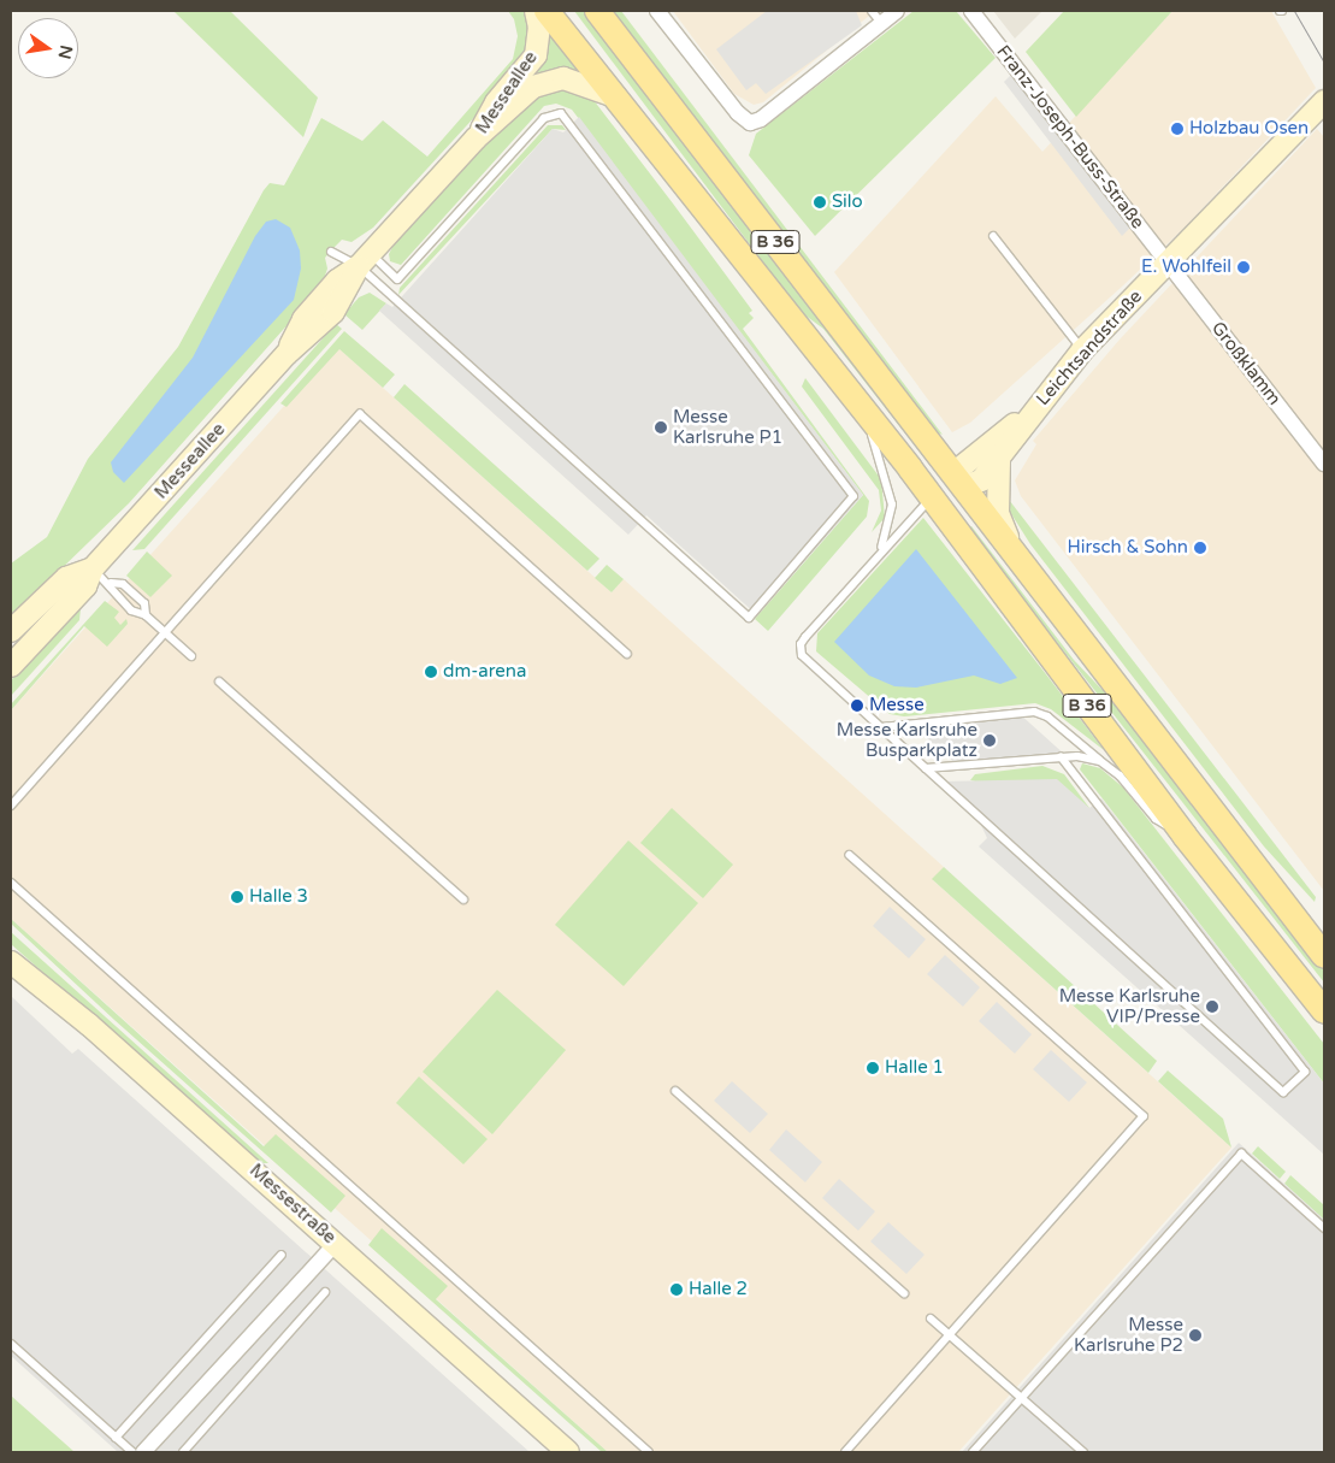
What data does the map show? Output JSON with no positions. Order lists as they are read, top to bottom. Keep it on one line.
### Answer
{"streets":{"main road":["B 36"],"street":["Messeallee","Franz-Joseph-Buss-Straße","Leichtsandstraße","Großklamm","Messestraße"]},"crossings":[["Messeallee","B 36"],["Franz-Joseph-Buss-Straße","Leichtsandstraße"],["Franz-Joseph-Buss-Straße","Großklamm"],["B 36","Leichtsandstraße"],["Leichtsandstraße","Großklamm"]],"places":["Holzbau Osen","Silo","E. Wohlfeil","Messe Karlsruhe P1","Hirsch & Sohn","dm-arena","Messe","Messe Karlsruhe Busparkplatz","Halle 3","Messe Karlsruhe VIP/Presse","Halle 1","Halle 2","Messe Karlsruhe P2"],"north":"right"}
